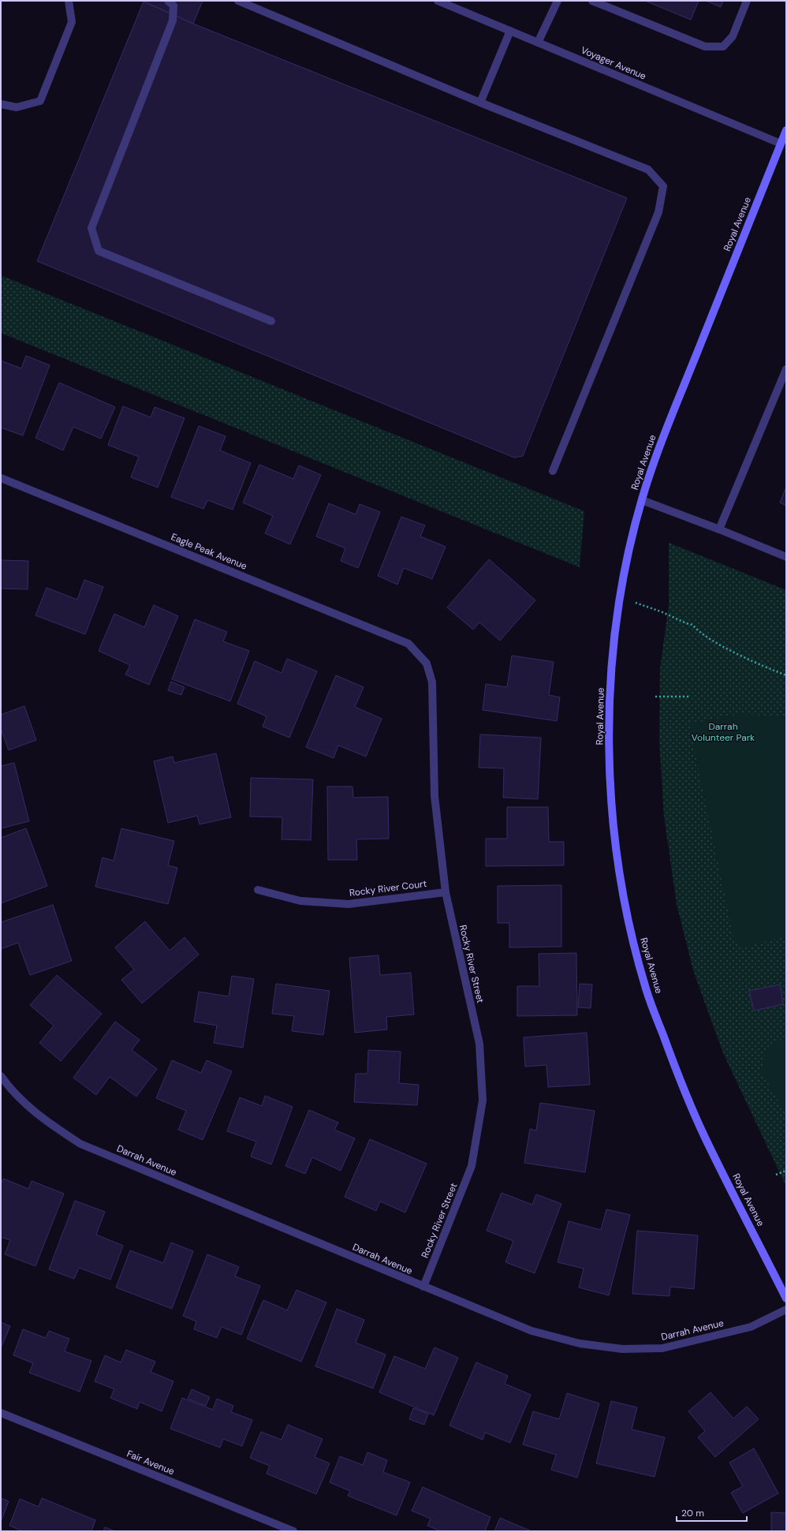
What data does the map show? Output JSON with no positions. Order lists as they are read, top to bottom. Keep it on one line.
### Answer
{"streets":{"main road":["Royal Avenue"],"street":["Voyager Avenue","Eagle Peak Avenue","Rocky River Court","Rocky River Street","Darrah Avenue","Fair Avenue"]},"crossings":[["Voyager Avenue","Royal Avenue"],["Eagle Peak Avenue","Rocky River Street"],["Rocky River Court","Rocky River Street"],["Rocky River Street","Darrah Avenue"]],"parks":["Darrah Volunteer Park"],"scale_bar":"20 m"}
